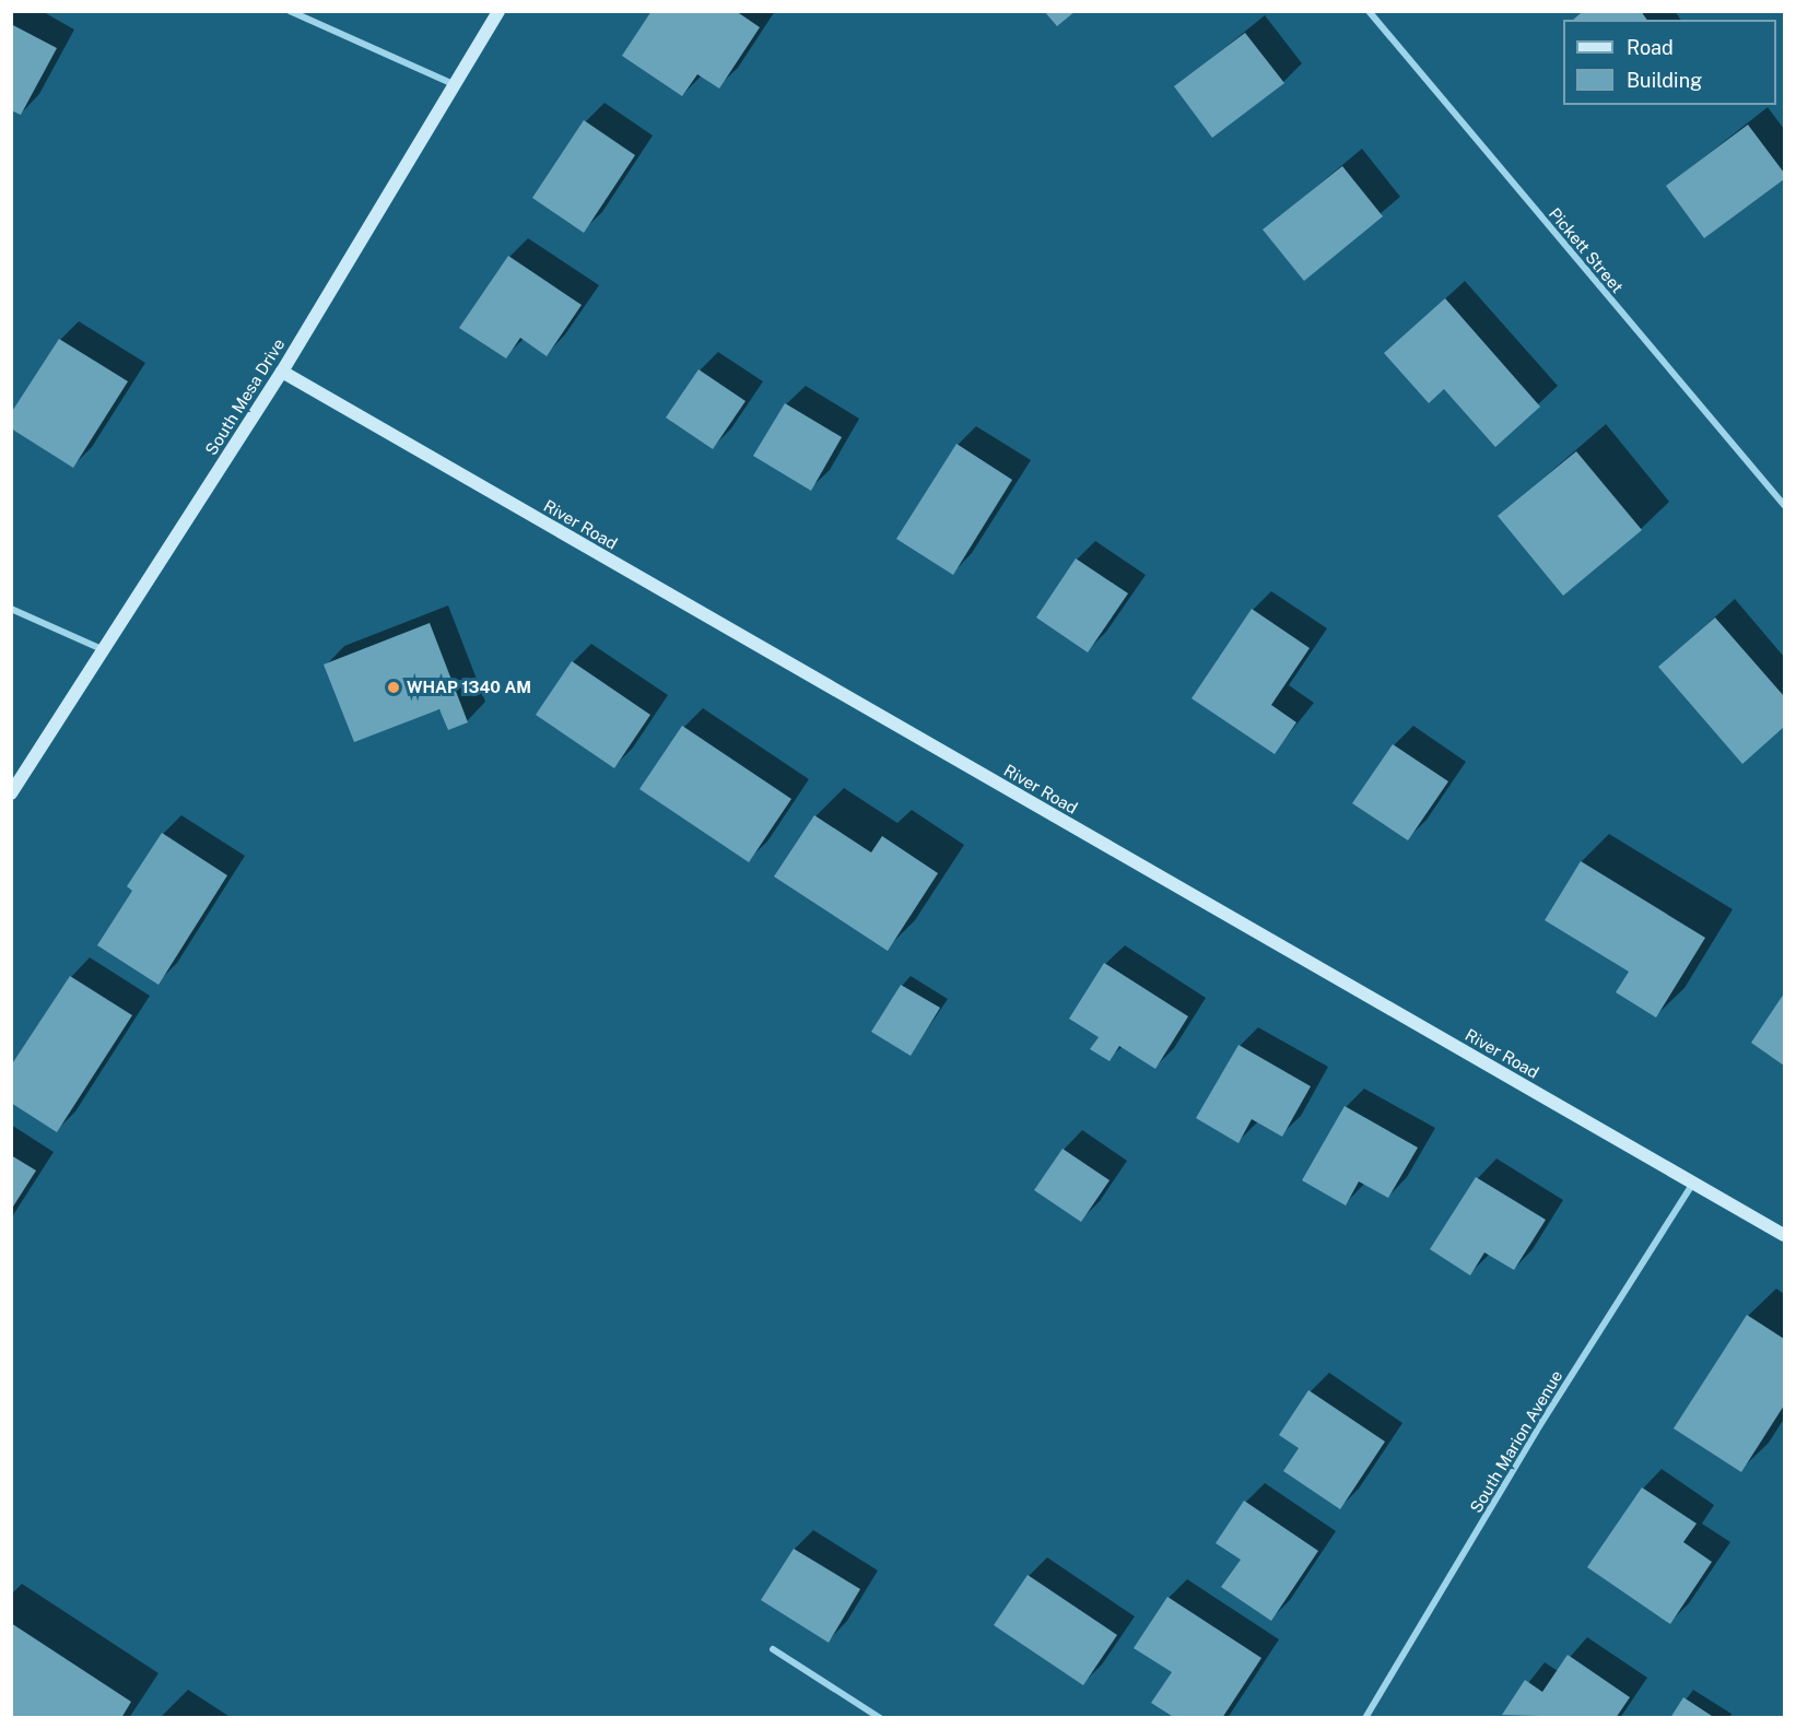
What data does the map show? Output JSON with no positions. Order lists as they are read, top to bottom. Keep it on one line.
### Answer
{"streets":{"street":["Pickett Street","South Mesa Drive","River Road","South Marion Avenue"]},"crossings":[["South Mesa Drive","River Road"],["River Road","South Marion Avenue"]],"places":["WHAP 1340 AM"],"legend":["Road","Building"]}
